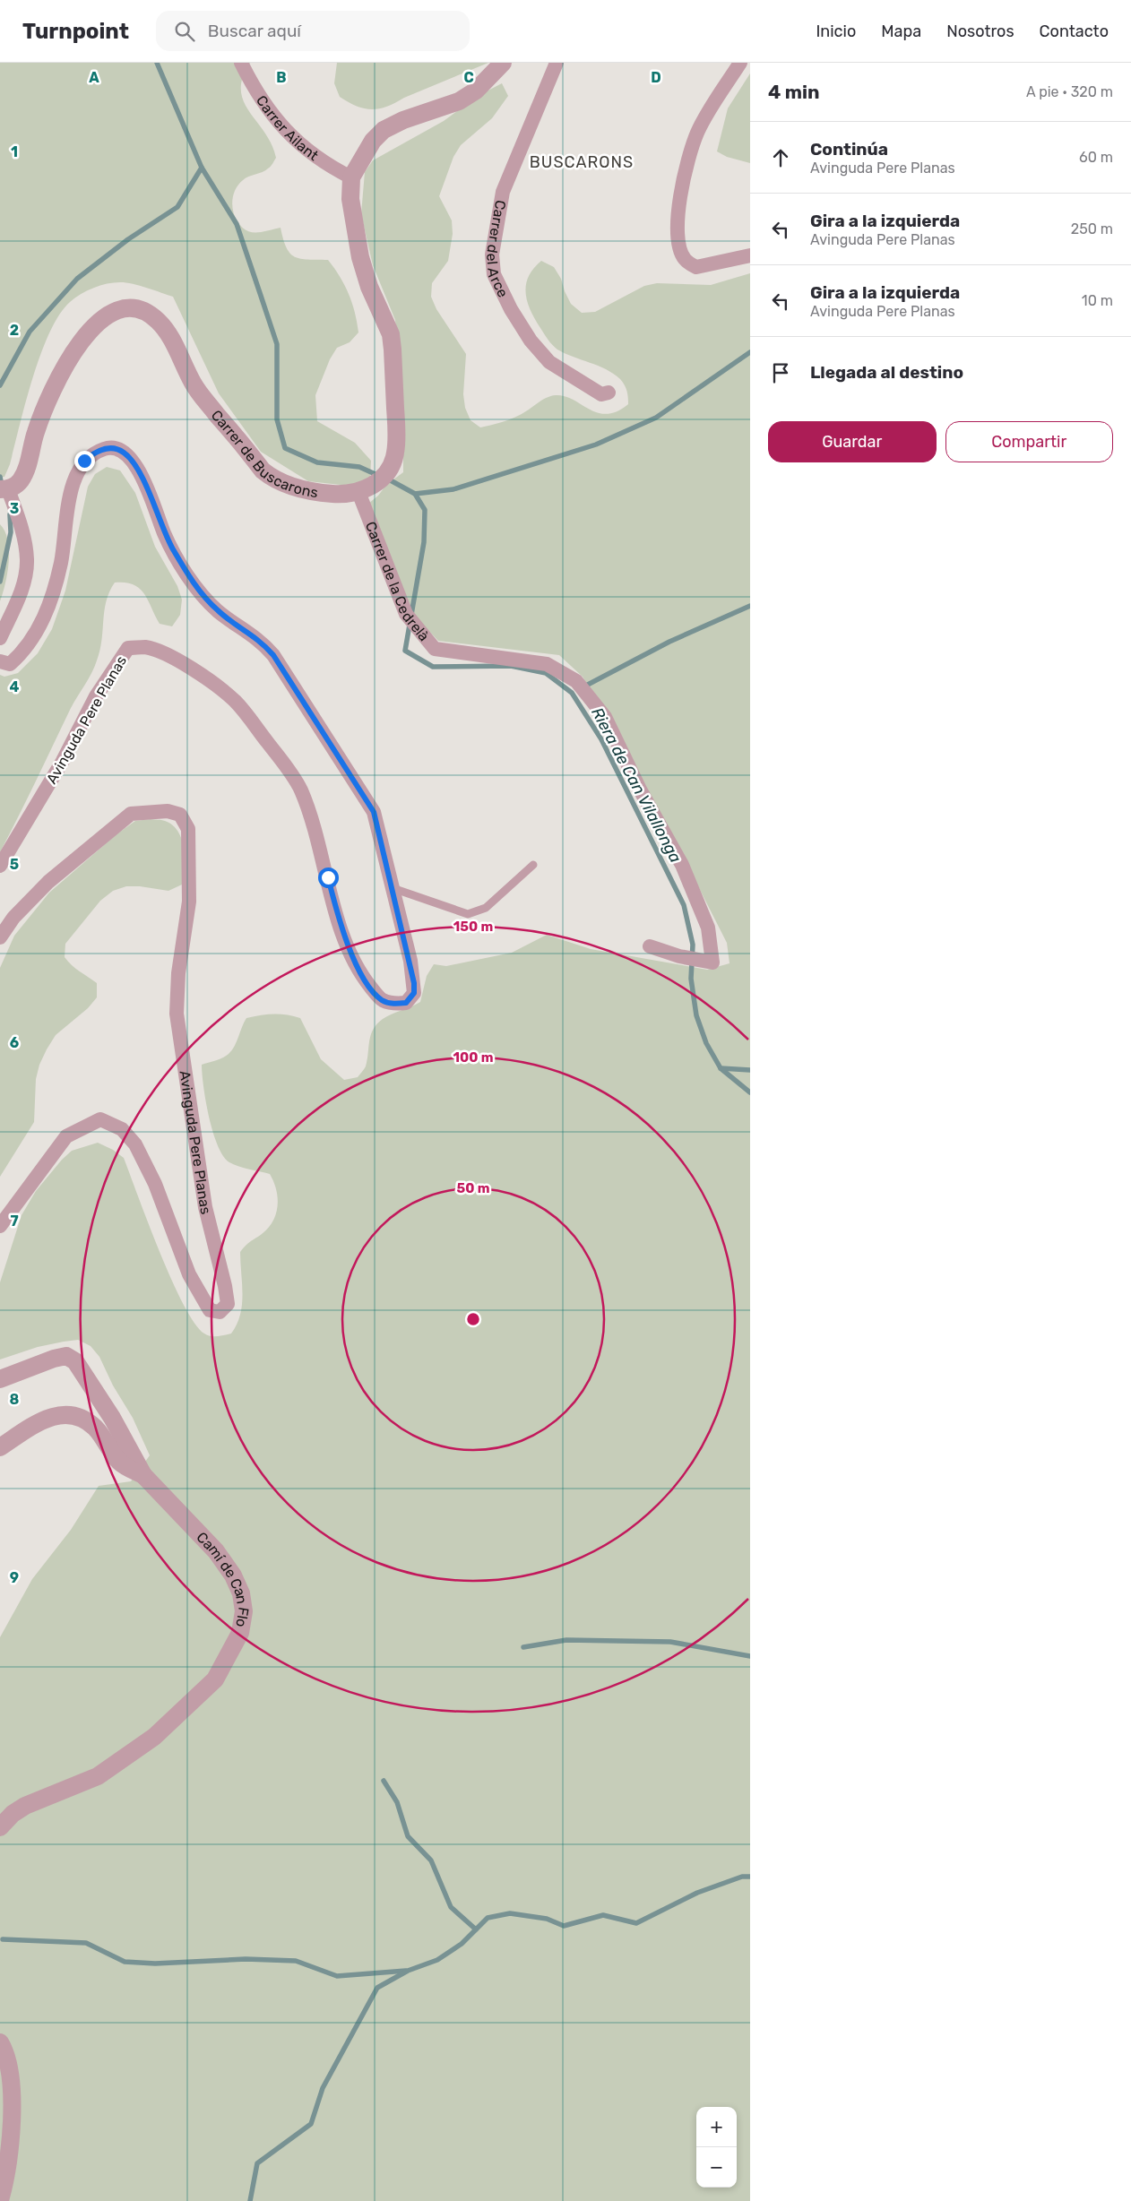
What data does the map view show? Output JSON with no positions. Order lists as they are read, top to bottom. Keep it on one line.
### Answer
{"streets":{"street":["Carrer Ailant","Carrer del Arce","Carrer de Buscarons","Carrer de la Cedrelà","Avinguda Pere Planas","Camí de Can Flo"]},"crossings":[["Carrer Ailant","Carrer de Buscarons"],["Carrer de Buscarons","Carrer de la Cedrelà"]],"districts":["BUSCARONS"],"water":["Riera de Can Vilallonga"],"page":{"header":"Turnpoint","search":"Buscar aquí","nav":["Inicio","Mapa","Nosotros","Contacto"],"heading":["4 min","A pie · 320 m"],"list":[["Continúa","Avinguda Pere Planas","60 m"],["Gira a la izquierda","Avinguda Pere Planas","250 m"],["Gira a la izquierda","Avinguda Pere Planas","10 m"],"Llegada al destino"],"buttons":["Guardar","Compartir"],"map_buttons":["+","−"]},"grid":{"columns":["A","B","C","D"],"rows":["1","2","3","4","5","6","7","8","9"]},"rings":["150 m","100 m","50 m"]}
